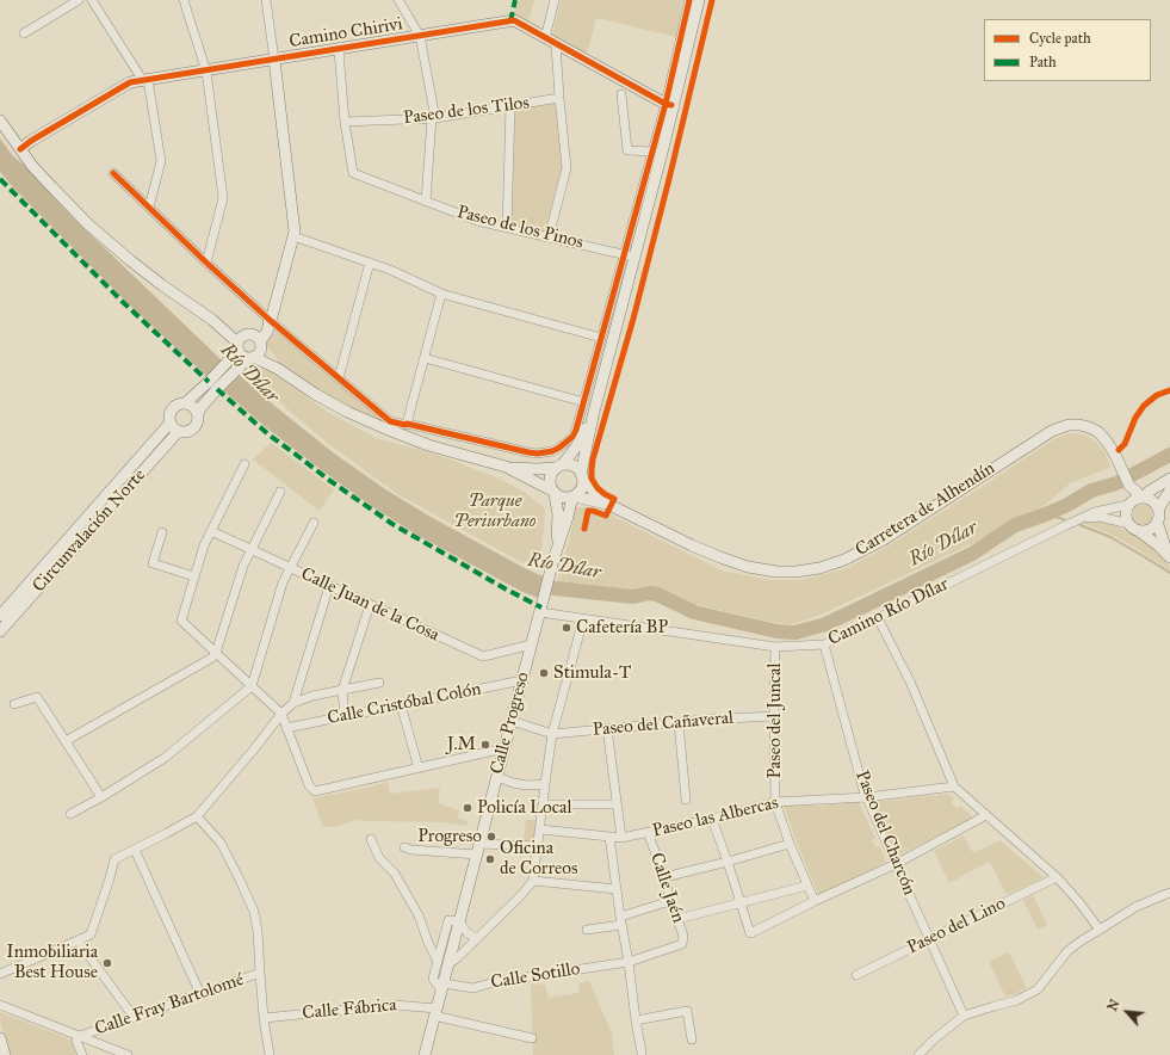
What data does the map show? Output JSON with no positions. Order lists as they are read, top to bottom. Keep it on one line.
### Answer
{"streets":{"street":["Camino Chirivi","Paseo de los Tilos","Paseo de los Pinos","Carretera de Alhendín","Circunvalación Norte","Calle Juan de la Cosa","Camino Río Dílar","Calle Cristóbal Colón","Paseo del Juncal","Calle Progreso","Paseo del Cañaveral","Paseo las Albercas","Paseo del Charcón","Calle Jaén","Paseo del Lino","Calle Sotillo","Calle Fray Bartolomé","Calle Fábrica"]},"crossings":[["Paseo de los Tilos","Paseo de los Pinos"],["Carretera de Alhendín","Camino Río Dílar"],["Calle Juan de la Cosa","Calle Progreso"],["Camino Río Dílar","Paseo del Juncal"],["Camino Río Dílar","Calle Progreso"],["Camino Río Dílar","Paseo del Charcón"],["Calle Cristóbal Colón","Calle Progreso"],["Paseo del Juncal","Paseo del Cañaveral"],["Paseo del Juncal","Paseo las Albercas"],["Calle Progreso","Calle Sotillo"],["Calle Progreso","Calle Fábrica"],["Paseo las Albercas","Paseo del Charcón"],["Paseo las Albercas","Calle Jaén"],["Paseo del Charcón","Paseo del Lino"],["Calle Jaén","Calle Sotillo"]],"water":["Río Dílar"],"parks":["Parque Periurbano"],"places":["Cafetería BP","Stimula-T","J.M","Policía Local","Progreso","Oficina de Correos","Inmobiliaria Best House"],"legend":["Cycle path","Path"],"north":"top left"}
